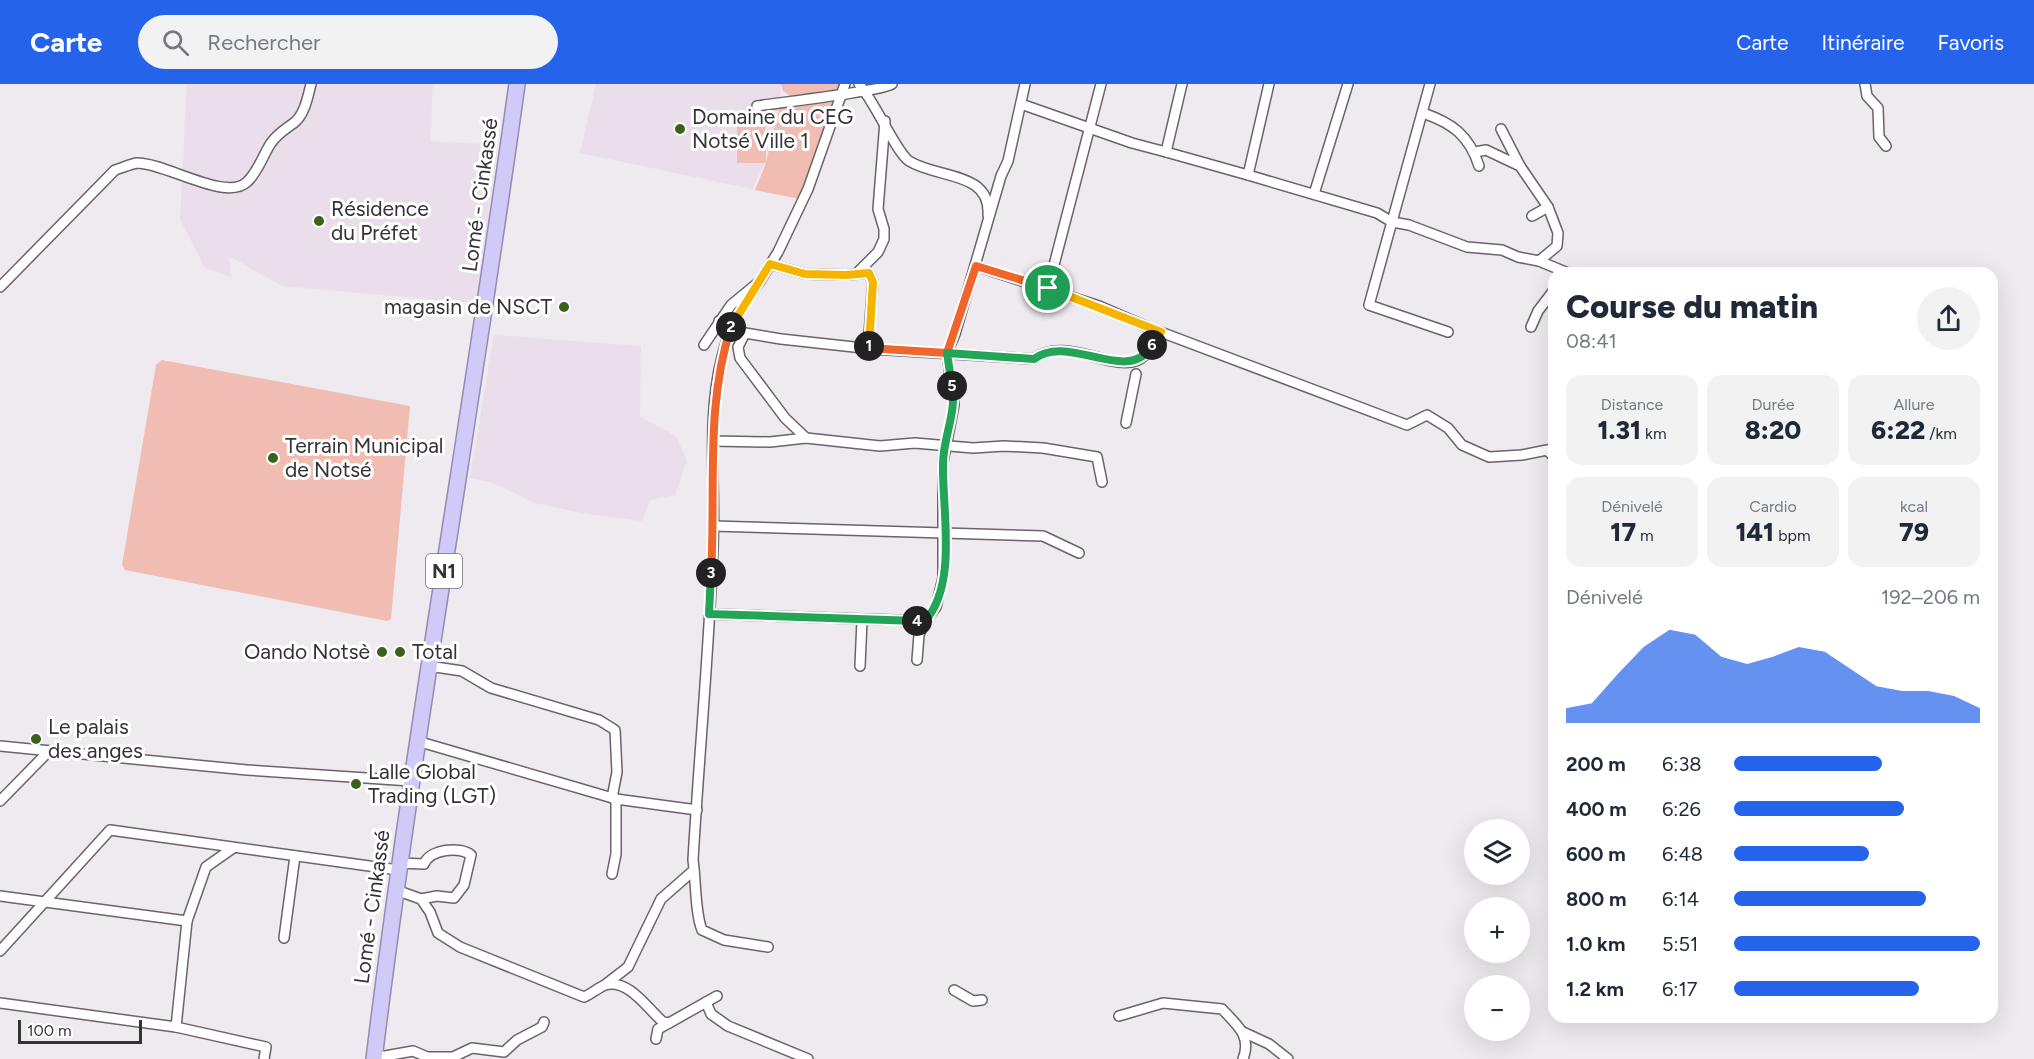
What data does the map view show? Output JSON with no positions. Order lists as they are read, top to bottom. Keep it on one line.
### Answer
{"streets":{"highway":["Lomé - Cinkassé","N1"]},"places":["Domaine du CEG Notsé Ville 1","Résidence du Préfet","magasin de NSCT","Terrain Municipal de Notsé","Oando Notsè","Total","Le palais des anges","Lalle Global Trading (LGT)"],"scale_bar":"100 m","page":{"header":"Carte","search":"Rechercher","nav":["Carte","Itinéraire","Favoris"],"heading":["Course du matin","08:41"],"pins":["2","6","1","5","3","4"],"stats":[["Distance","1.31 km"],["Durée","8:20"],["Allure","6:22 /km"],["Dénivelé","17 m"],["Cardio","141 bpm"],["kcal","79"]],"chart":["Dénivelé","192–206 m"],"list":[{"name":"200 m","note":"6:38"},{"name":"400 m","note":"6:26"},{"name":"600 m","note":"6:48"},{"name":"800 m","note":"6:14"},{"name":"1.0 km","note":"5:51"},{"name":"1.2 km","note":"6:17"}],"map_buttons":["+","−"],"scale":"100 m"}}
